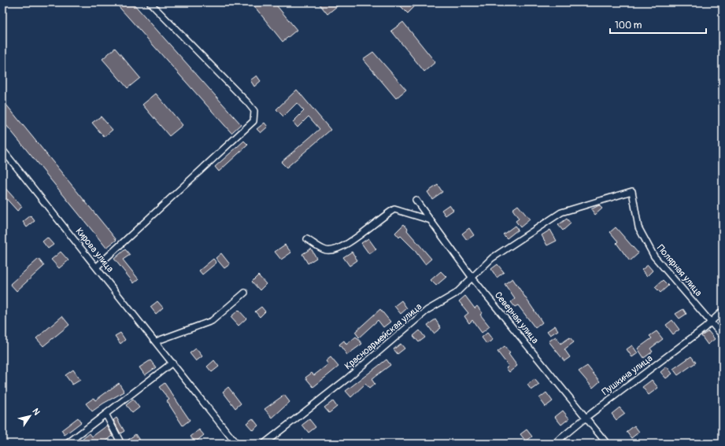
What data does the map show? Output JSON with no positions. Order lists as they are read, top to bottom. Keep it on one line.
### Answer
{"streets":{"street":["Кирова улица","Полярная улица","Северная улица","Красноармейская улица","Пушкина улица"]},"crossings":[["Полярная улица","Красноармейская улица"],["Полярная улица","Пушкина улица"],["Северная улица","Красноармейская улица"],["Северная улица","Пушкина улица"]],"scale_bar":"100 m","north":"top right"}
